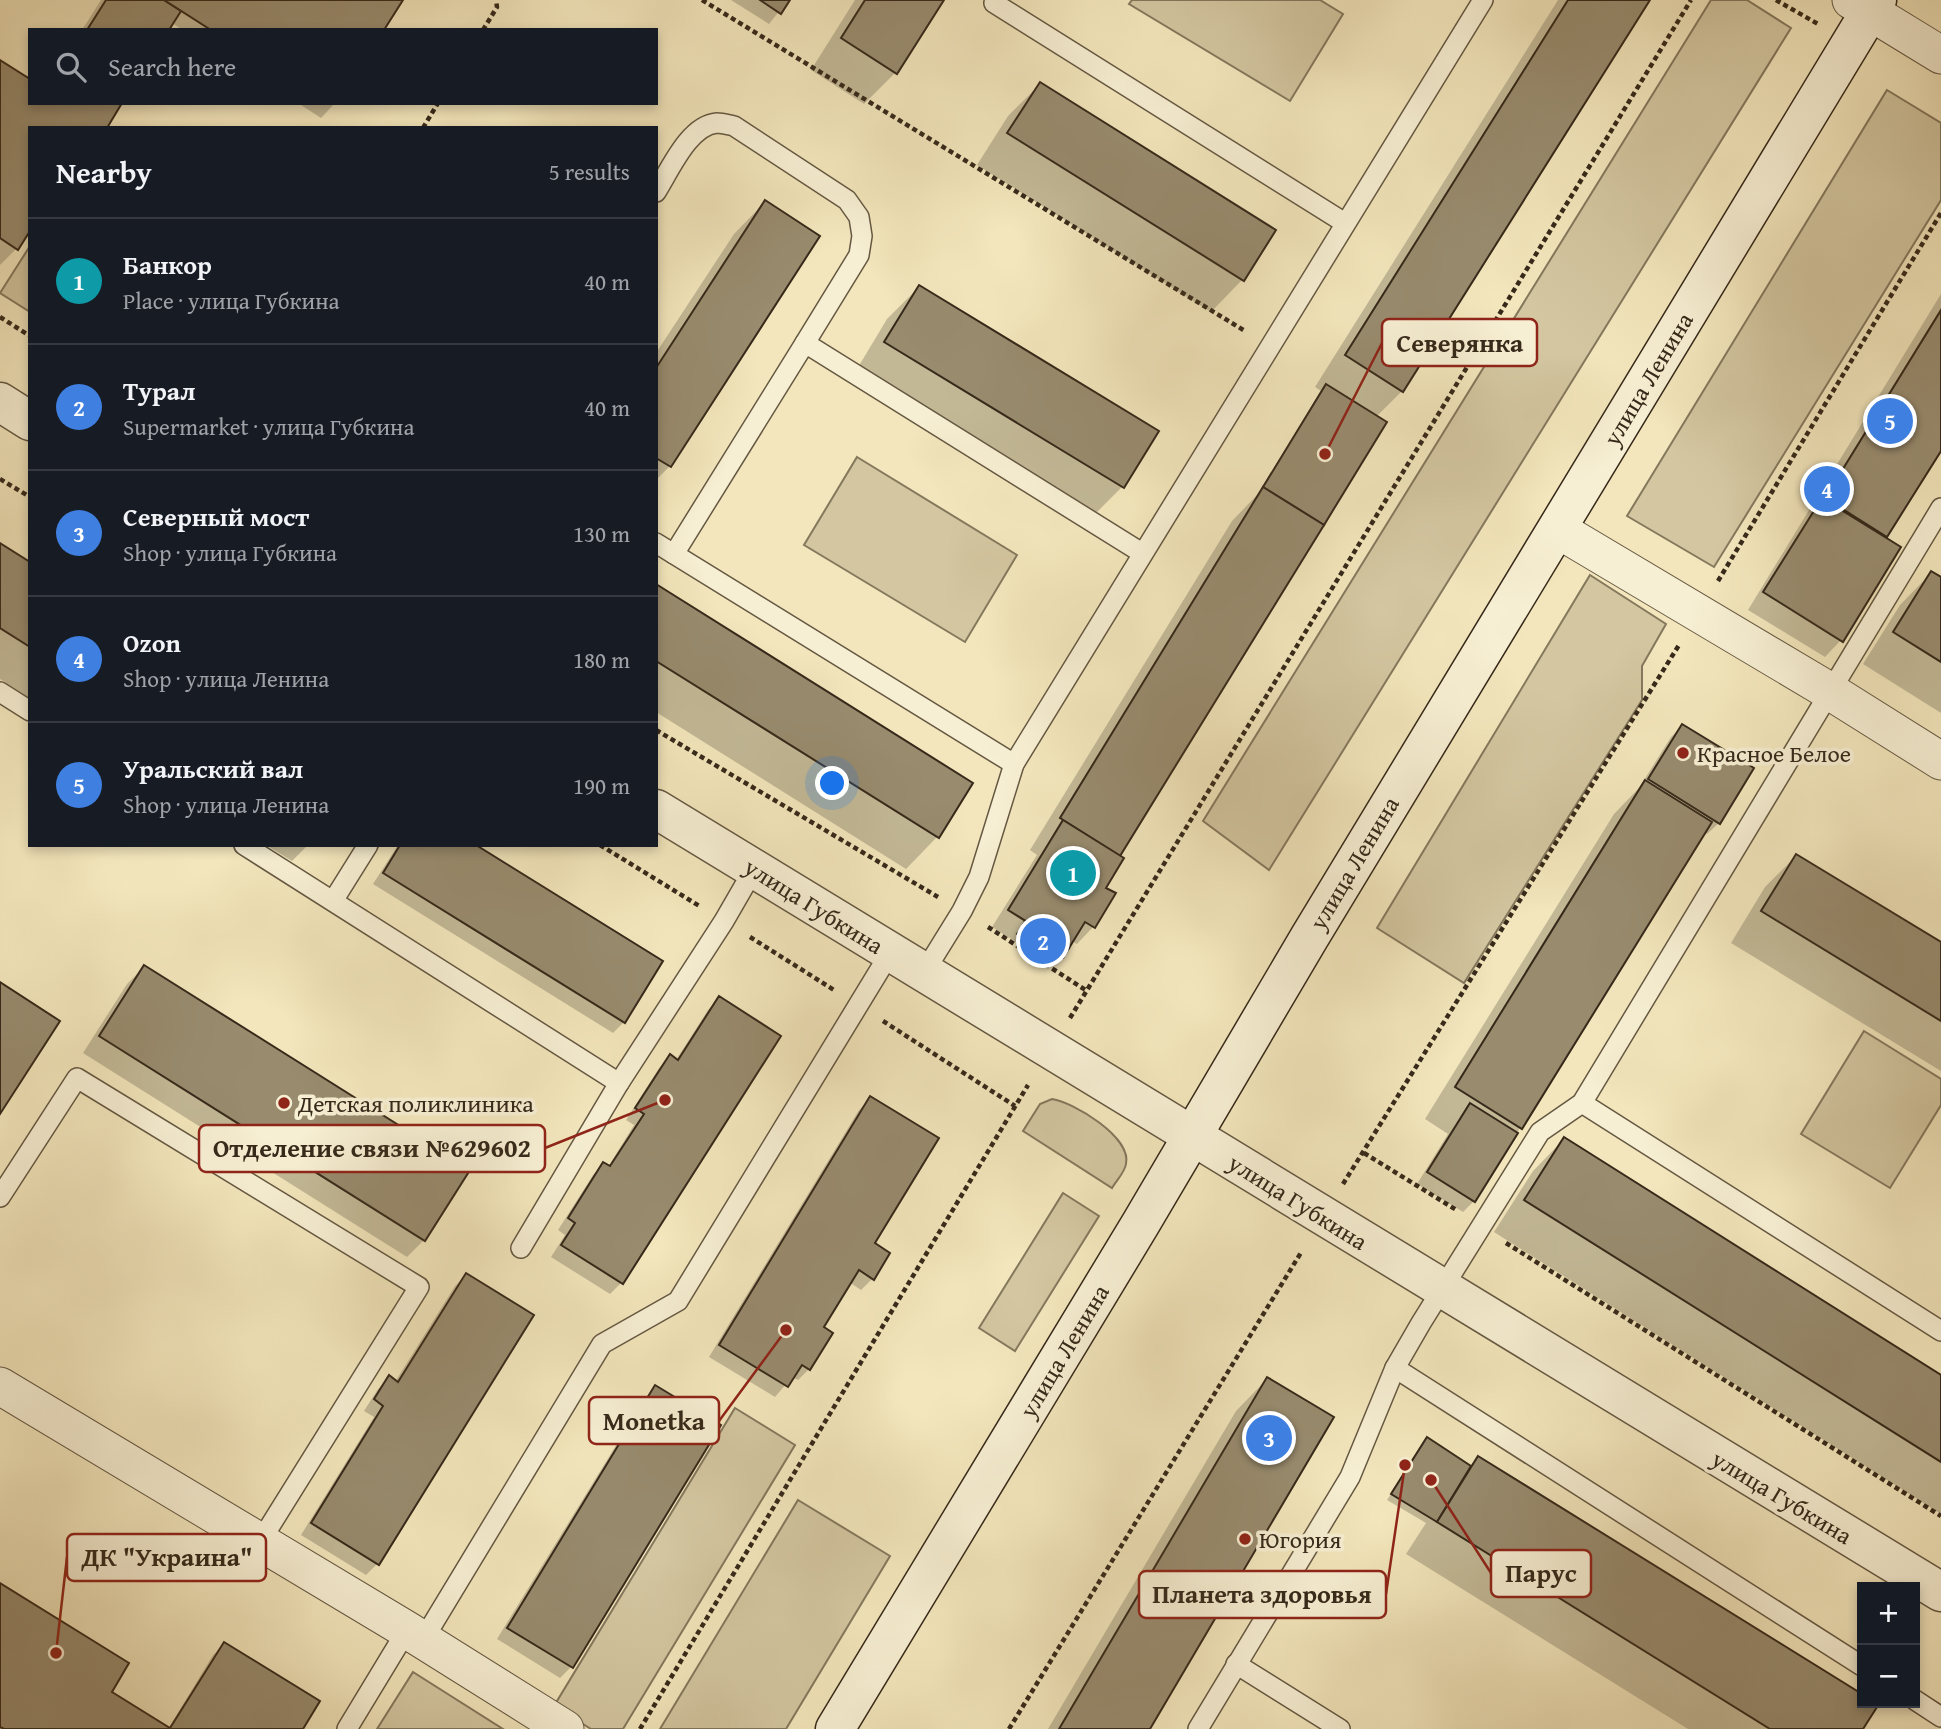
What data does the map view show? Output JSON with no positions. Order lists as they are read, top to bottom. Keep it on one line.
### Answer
{"streets":{"main road":["улица Ленина","улица Губкина"]},"crossings":[["улица Ленина","улица Губкина"]],"places":["Северянка","Красное Белое","Отделение связи №629602","Детская поликлиника","Monetka","Планета здоровья","Парус","Югория","ДК \"Украина\""],"page":{"search":"Search here","heading":["Nearby","5 results"],"list":[{"mark":"1","name":"Банкор","note":"Place · улица Губкина","value":"40 m"},{"mark":"2","name":"Турал","note":"Supermarket · улица Губкина","value":"40 m"},{"mark":"3","name":"Северный мост","note":"Shop · улица Губкина","value":"130 m"},{"mark":"4","name":"Ozon","note":"Shop · улица Ленина","value":"180 m"},{"mark":"5","name":"Уральский вал","note":"Shop · улица Ленина","value":"190 m"}],"pins":["5","4","1","2","3"],"map_buttons":["+","−"]}}
